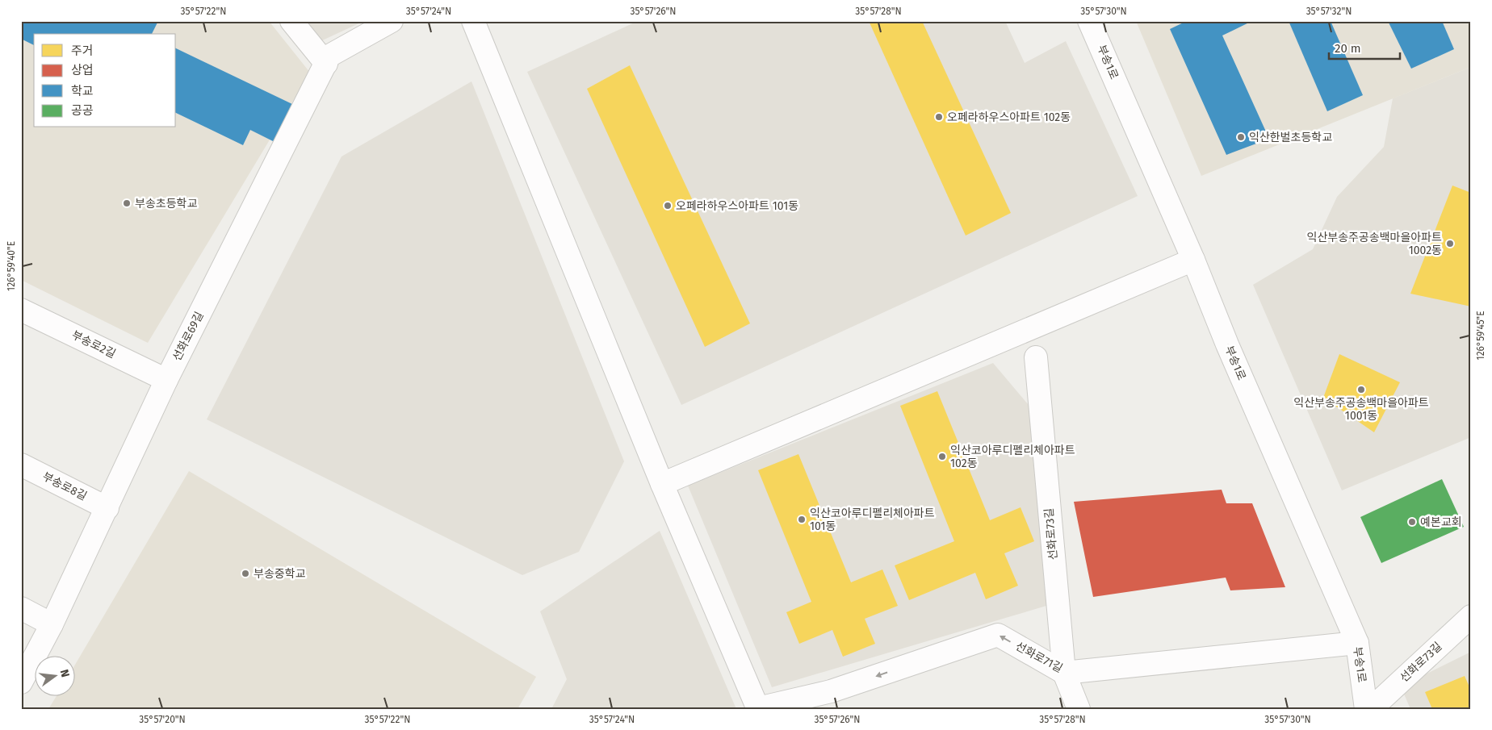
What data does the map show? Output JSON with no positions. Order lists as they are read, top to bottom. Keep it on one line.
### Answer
{"streets":{"street":["부송1로","선화로69길","부송로2길","부송로8길","선화로73길","선화로71길"]},"crossings":[["부송1로","선화로71길"],["선화로69길","부송로2길"],["선화로69길","부송로8길"],["선화로73길","선화로71길"]],"one_way":["선화로71길"],"places":["오페라하우스아파트 102동","익산한벌초등학교","부송초등학교","오페라하우스아파트 101동","익산부송주공송백마을아파트 1002동","익산부송주공송백마을아파트 1001동","익산코아루디펠리체아파트 102동","익산코아루디펠리체아파트 101동","예본교회","부송중학교"],"legend":["주거","상업","학교","공공"],"scale_bar":"20 m","north":"right","coordinates":["35°57'22\"N","35°57'24\"N","35°57'26\"N","35°57'28\"N","35°57'30\"N","35°57'32\"N","126°59'40\"E","126°59'45\"E","35°57'20\"N"]}
